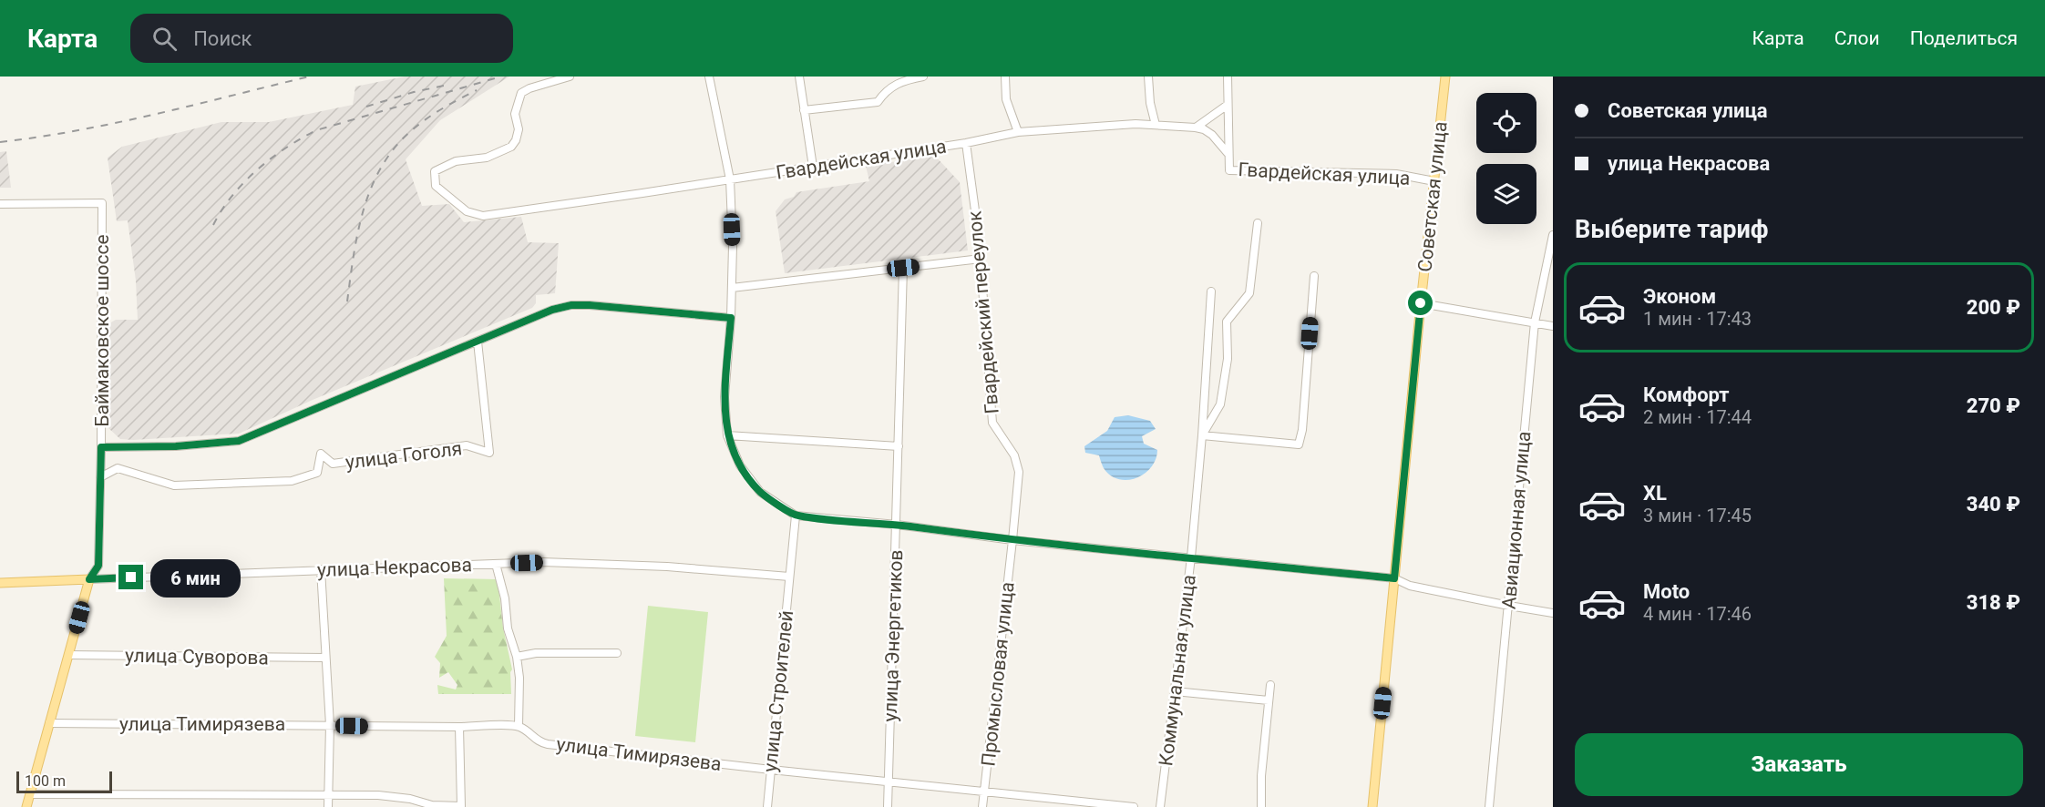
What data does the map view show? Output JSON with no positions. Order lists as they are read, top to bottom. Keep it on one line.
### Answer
{"streets":{"main road":["Советская улица","Баймаковское шоссе","улица Некрасова"],"street":["Гвардейская улица","Гвардейский переулок","улица Гоголя","Авиационная улица","улица Энергетиков","улица Суворова","Коммунальная улица","Промысловая улица","улица Строителей","улица Тимирязева"]},"crossings":[["Гвардейская улица","Советская улица"],["Гвардейская улица","Гвардейский переулок"],["Гвардейский переулок","Промысловая улица"],["Баймаковское шоссе","улица Гоголя"],["Баймаковское шоссе","улица Некрасова"],["Баймаковское шоссе","улица Суворова"],["Баймаковское шоссе","улица Тимирязева"],["улица Некрасова","улица Строителей"],["улица Энергетиков","улица Тимирязева"],["Промысловая улица","улица Тимирязева"],["улица Строителей","улица Тимирязева"]],"scale_bar":"100 m","page":{"header":"Карта","search":"Поиск","nav":["Карта","Слои","Поделиться"],"banner":["Советская улица","улица Некрасова"],"heading":"Выберите тариф","list":[{"name":"Эконом","note":"1 мин · 17:43","value":"200 ₽"},{"name":"Комфорт","note":"2 мин · 17:44","value":"270 ₽"},{"name":"XL","note":"3 мин · 17:45","value":"340 ₽"},{"name":"Moto","note":"4 мин · 17:46","value":"318 ₽"}],"bubble":"6 мин","buttons":"Заказать","scale":"100 m"}}
